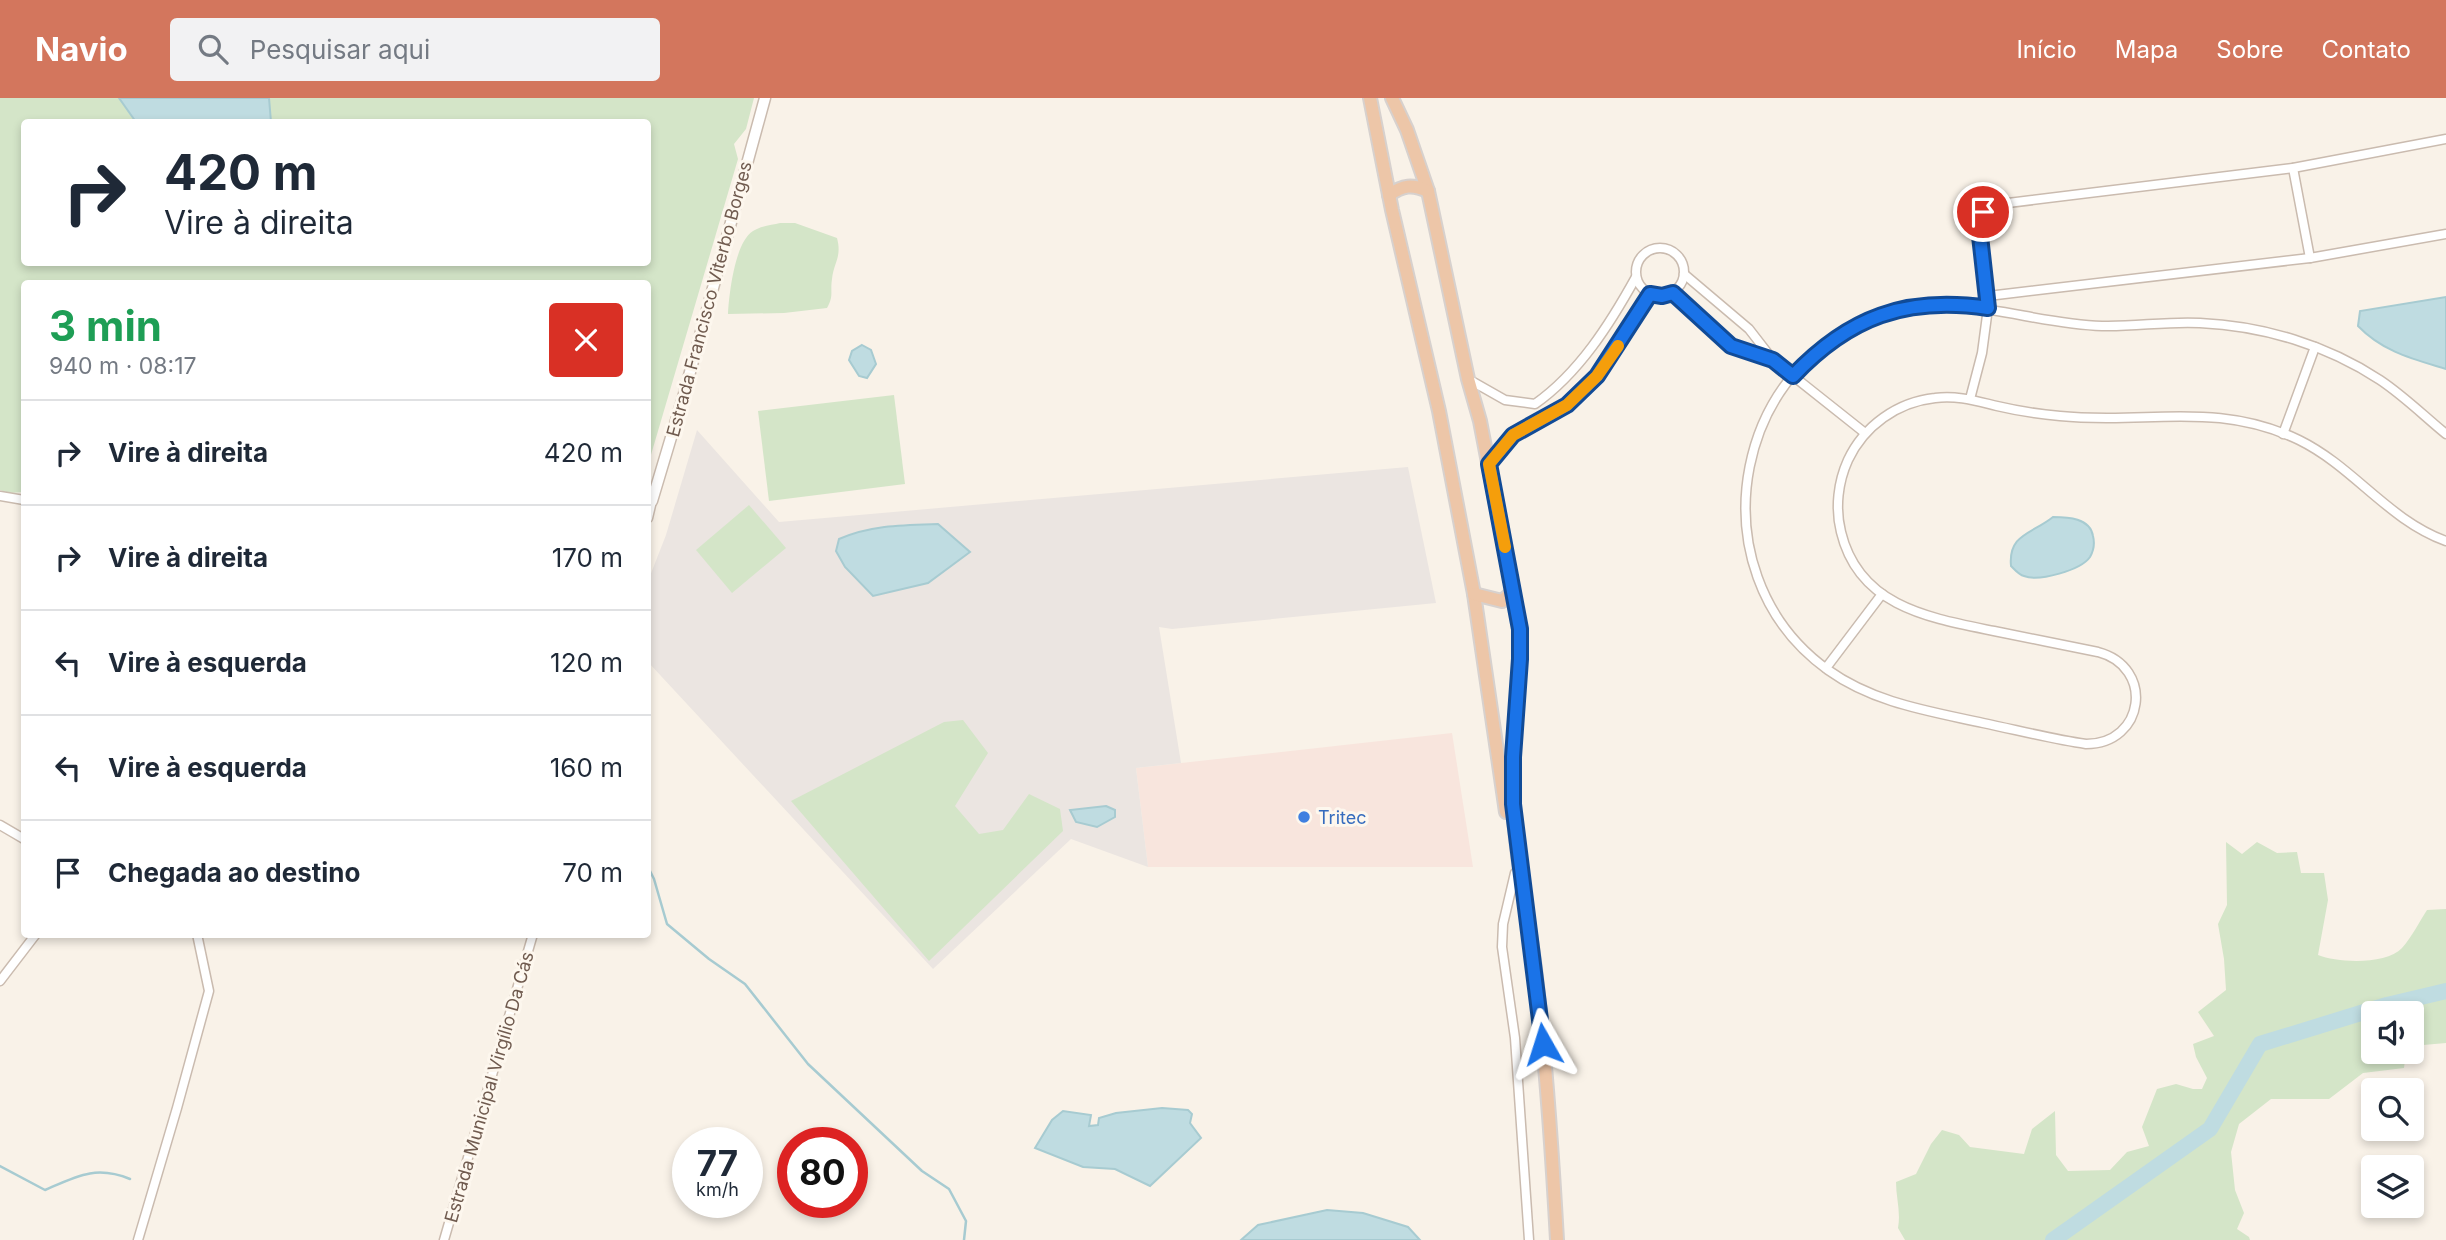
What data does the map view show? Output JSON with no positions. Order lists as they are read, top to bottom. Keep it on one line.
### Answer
{"streets":{"street":["Estrada Francisco Viterbo Borges","Estrada Municipal Virgílio Da Cás"]},"places":["Tritec"],"page":{"header":"Navio","search":"Pesquisar aqui","nav":["Início","Mapa","Sobre","Contato"],"turn":["420 m","Vire à direita"],"heading":["3 min","940 m · 08:17"],"list":[{"name":"Vire à direita","value":"420 m"},{"name":"Vire à direita","value":"170 m"},{"name":"Vire à esquerda","value":"120 m"},{"name":"Vire à esquerda","value":"160 m"},{"name":"Chegada ao destino","value":"70 m"}],"speed":"77 km/h","limit":"80"}}
